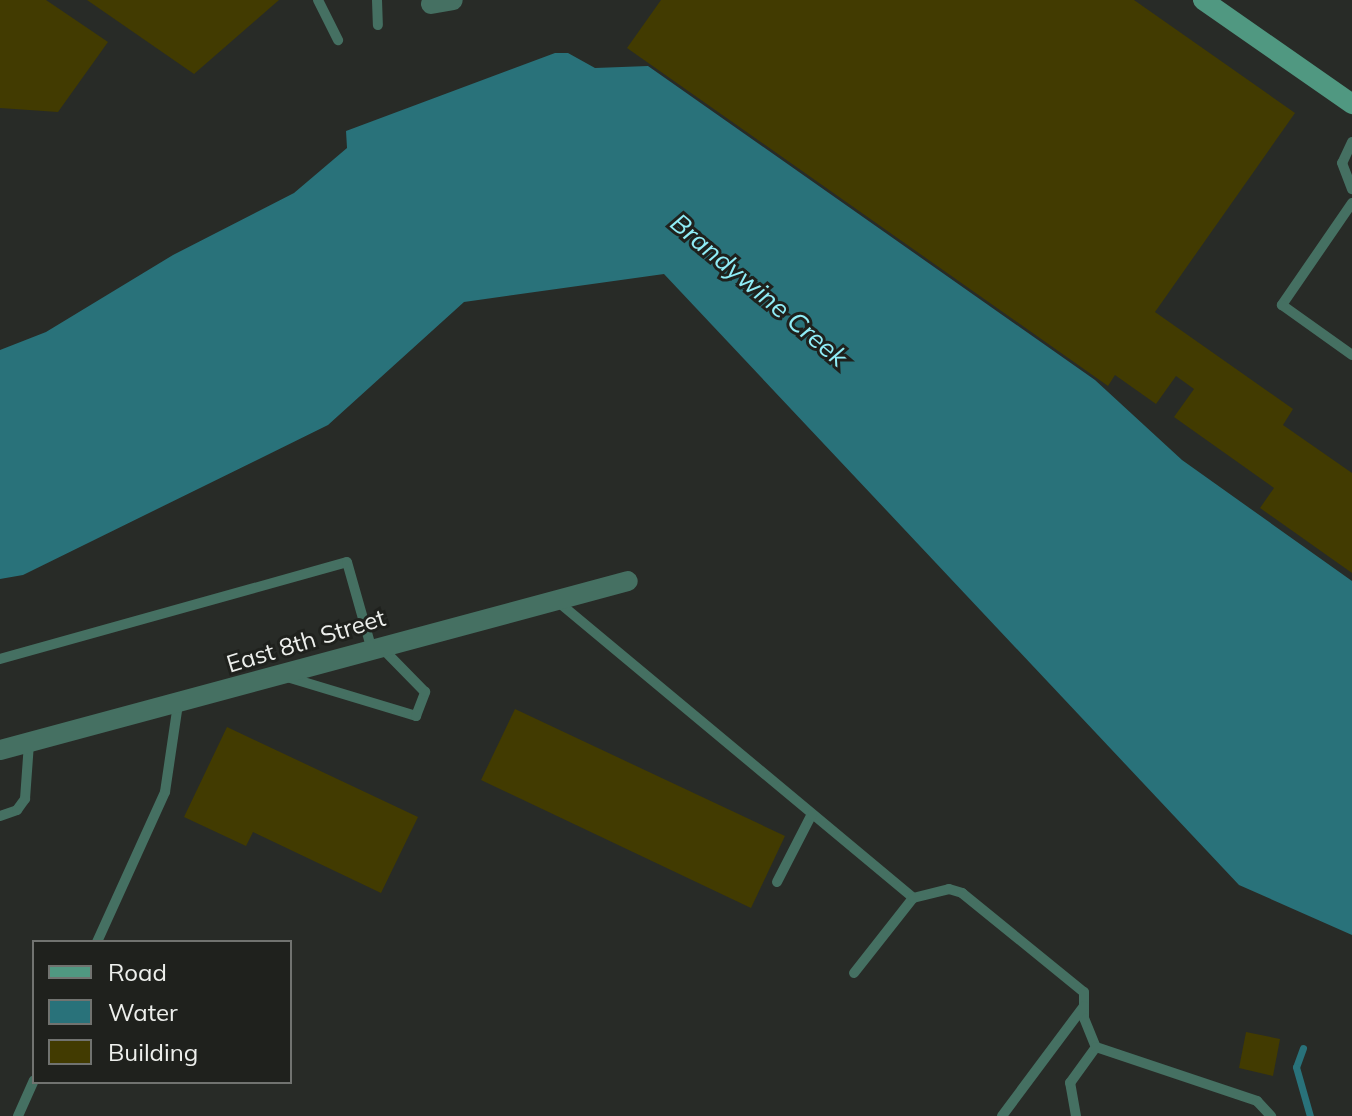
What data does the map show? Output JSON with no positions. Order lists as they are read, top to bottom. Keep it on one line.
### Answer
{"streets":{"street":["East 8th Street"]},"water":["Brandywine Creek"],"legend":["Road","Water","Building"]}
